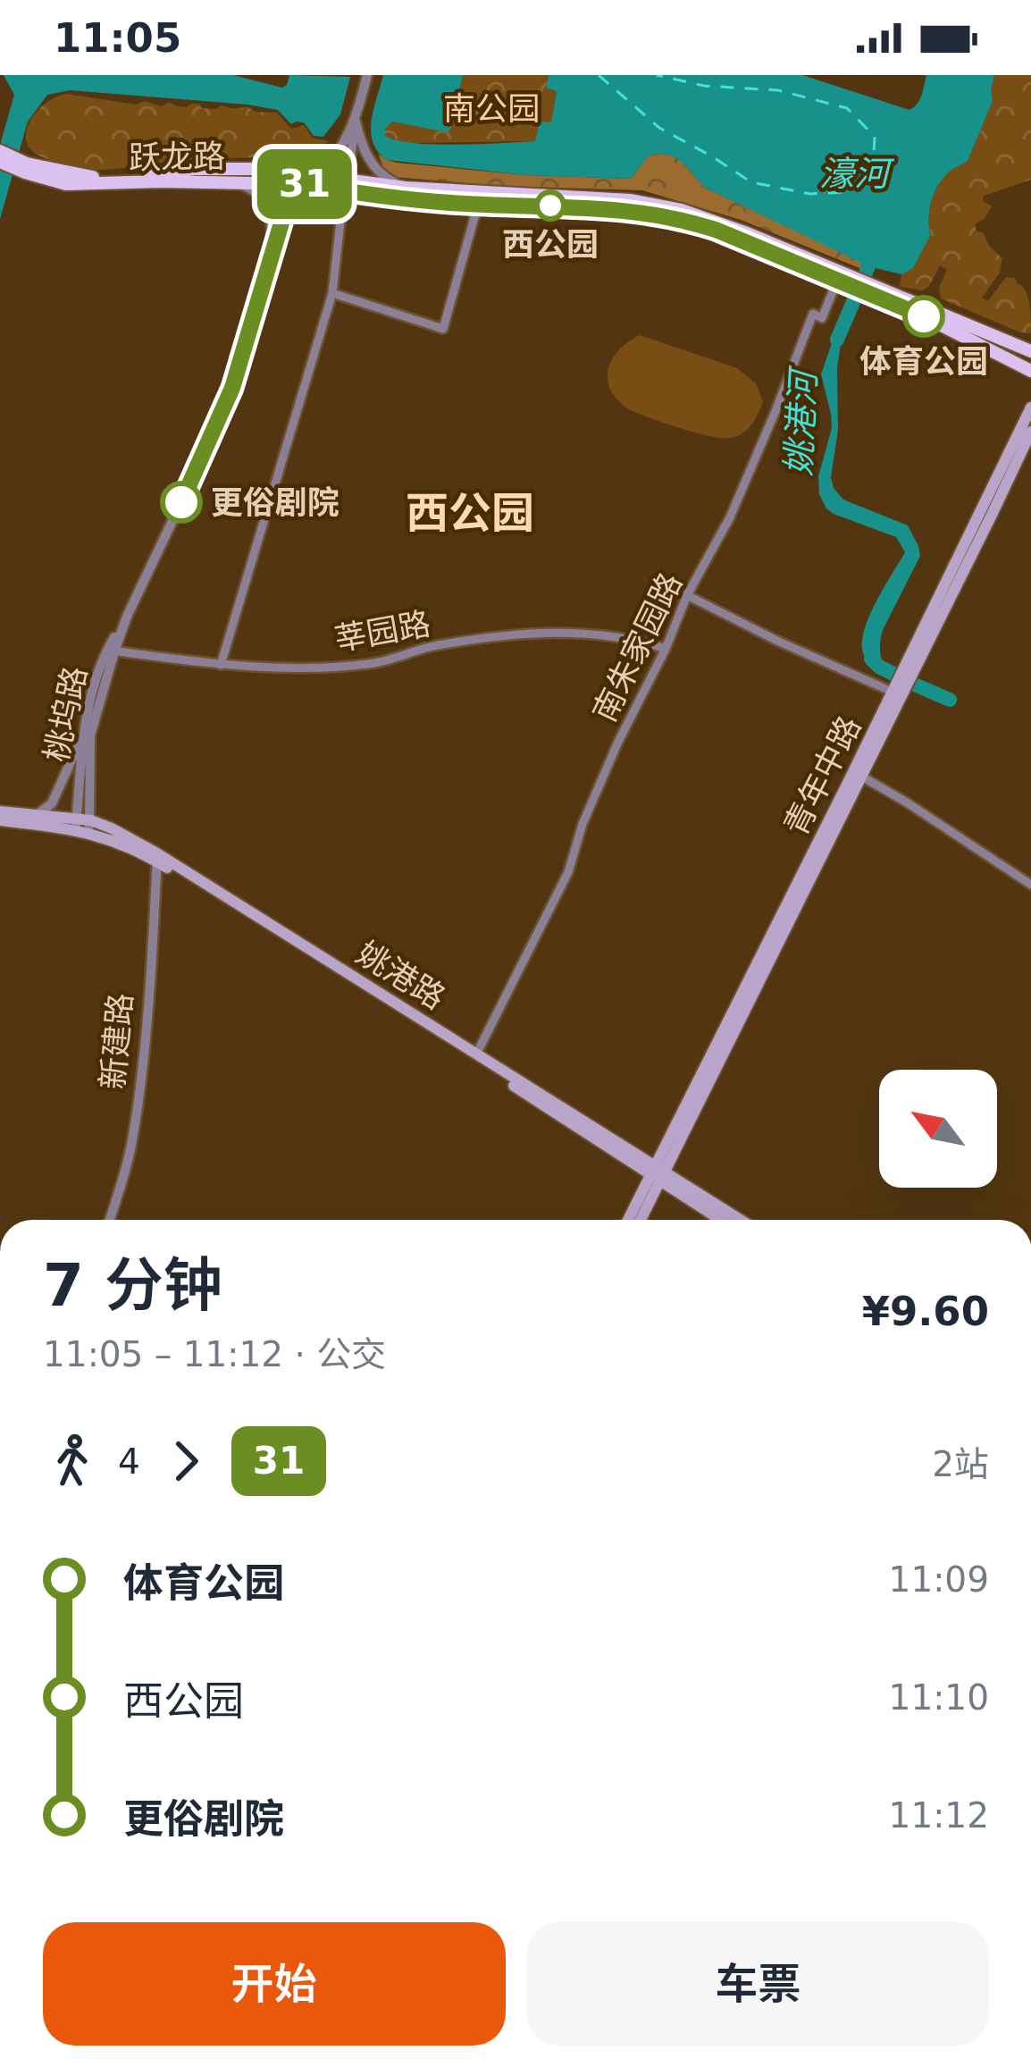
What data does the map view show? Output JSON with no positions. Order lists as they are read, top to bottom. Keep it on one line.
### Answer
{"streets":{"main road":["跃龙路","青年中路","姚港路"],"street":["莘园路","南朱家园路","桃坞路","新建路"]},"crossings":[["跃龙路","南朱家园路"],["跃龙路","桃坞路"],["莘园路","南朱家园路"],["莘园路","桃坞路"],["南朱家园路","姚港路"],["桃坞路","姚港路"],["青年中路","姚港路"],["姚港路","新建路"]],"districts":["西公园"],"water":["濠河","姚港河"],"parks":["南公园"],"places":["西公园","体育公园","更俗剧院"],"lines":["bus line 31"],"north":"top left","page":{"status":"11:05","on_map":"31","heading":["7 分钟","11:05 – 11:12 · 公交","¥9.60"],"legs":["4","31","2站"],"list":[{"name":"体育公园","value":"11:09"},{"name":"西公园","value":"11:10"},{"name":"更俗剧院","value":"11:12"}],"buttons":["开始","车票"]}}
